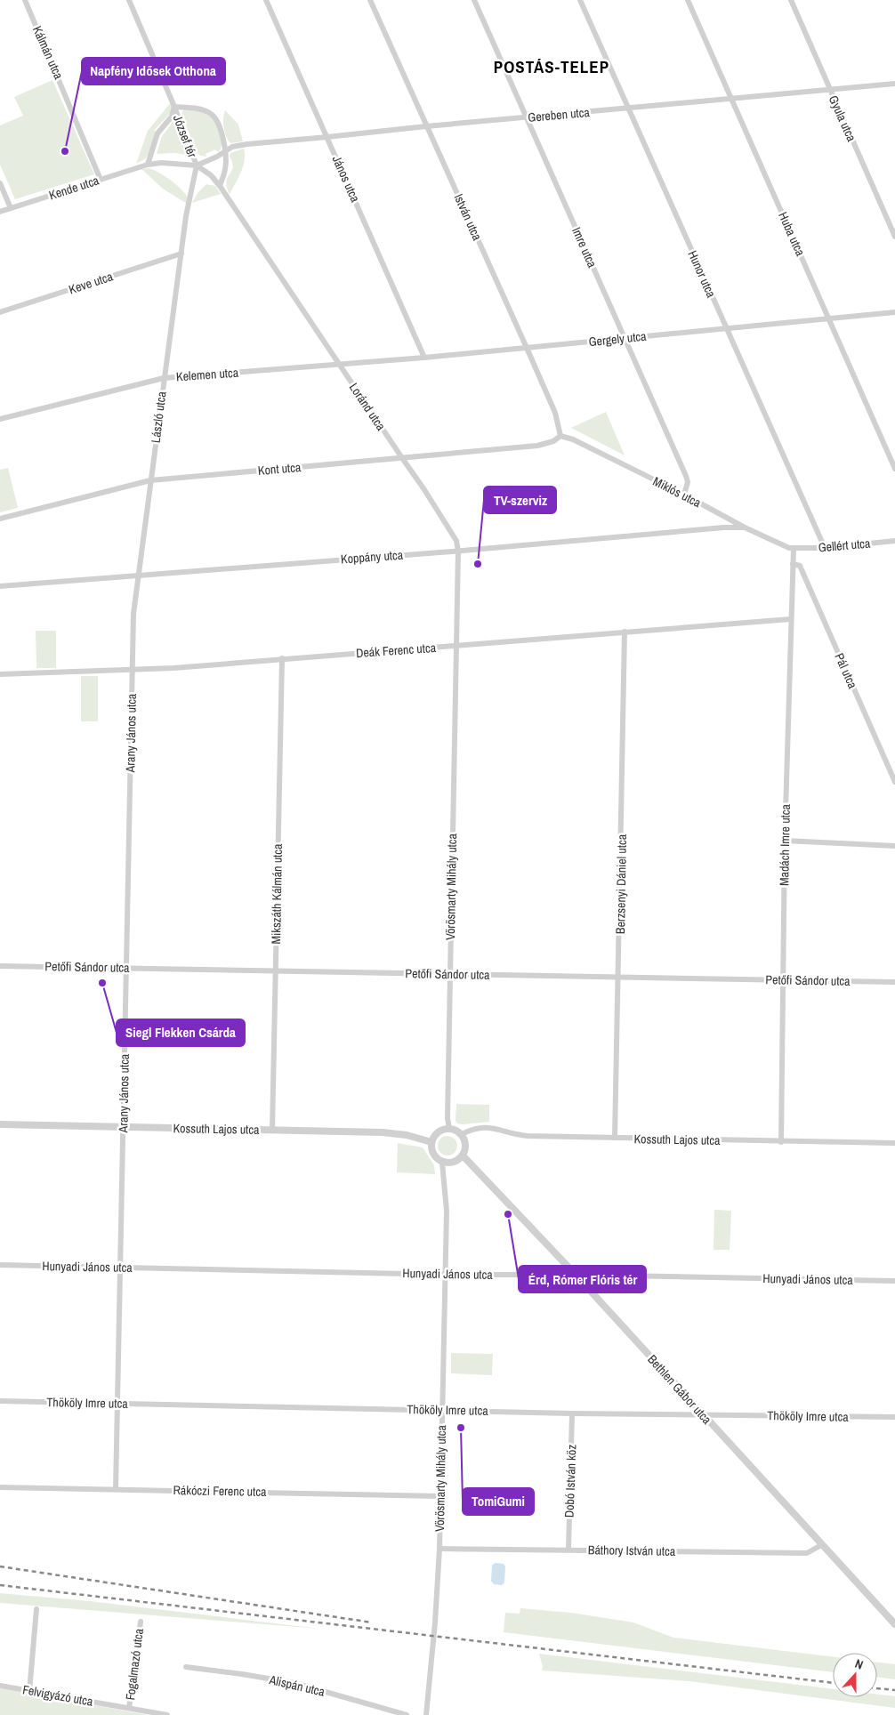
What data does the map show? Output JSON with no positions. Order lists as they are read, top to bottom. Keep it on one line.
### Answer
{"streets":{"street":["Kálmán utca","Gereben utca","Gyula utca","József tér","János utca","Kende utca","István utca","Huba utca","Imre utca","Hunor utca","Keve utca","Gergely utca","Kelemen utca","Loránd utca","László utca","Kont utca","Miklós utca","Gellért utca","Koppány utca","Deák Ferenc utca","Pál utca","Arany János utca","Madách Imre utca","Berzsenyi Dániel utca","Vörösmarty Mihály utca","Mikszáth Kálmán utca","Petőfi Sándor utca","Kossuth Lajos utca","Hunyadi János utca","Bethlen Gábor utca","Thököly Imre utca","Dobó István köz","Rákóczi Ferenc utca","Báthory István utca","Fogalmazó utca","Alispán utca","Felvigyázó utca"]},"crossings":[["Kálmán utca","Kende utca"],["Gereben utca","Gyula utca"],["Gereben utca","József tér"],["Gereben utca","János utca"],["Gereben utca","István utca"],["Gereben utca","Huba utca"],["Gereben utca","Imre utca"],["Gereben utca","Hunor utca"],["József tér","Kende utca"],["József tér","Loránd utca"],["József tér","László utca"],["János utca","Gergely utca"],["István utca","Gergely utca"],["István utca","Kont utca"],["István utca","Miklós utca"],["Huba utca","Gergely utca"],["Imre utca","Gergely utca"],["Imre utca","Miklós utca"],["Hunor utca","Gergely utca"],["Hunor utca","Gellért utca"],["Keve utca","László utca"],["Gergely utca","Kelemen utca"],["Gergely utca","Loránd utca"],["Kelemen utca","Loránd utca"],["Kelemen utca","László utca"],["Loránd utca","Kont utca"],["Loránd utca","Koppány utca"],["Loránd utca","Deák Ferenc utca"],["Loránd utca","Vörösmarty Mihály utca"],["László utca","Kont utca"],["László utca","Koppány utca"],["László utca","Deák Ferenc utca"],["László utca","Arany János utca"],["Kont utca","Miklós utca"],["Miklós utca","Gellért utca"],["Miklós utca","Koppány utca"],["Miklós utca","Madách Imre utca"],["Gellért utca","Madách Imre utca"],["Deák Ferenc utca","Arany János utca"],["Deák Ferenc utca","Madách Imre utca"],["Deák Ferenc utca","Berzsenyi Dániel utca"],["Deák Ferenc utca","Vörösmarty Mihály utca"],["Deák Ferenc utca","Mikszáth Kálmán utca"],["Pál utca","Madách Imre utca"],["Arany János utca","Petőfi Sándor utca"],["Arany János utca","Kossuth Lajos utca"],["Arany János utca","Hunyadi János utca"],["Arany János utca","Thököly Imre utca"],["Arany János utca","Rákóczi Ferenc utca"],["Madách Imre utca","Petőfi Sándor utca"],["Madách Imre utca","Kossuth Lajos utca"],["Berzsenyi Dániel utca","Petőfi Sándor utca"],["Berzsenyi Dániel utca","Kossuth Lajos utca"],["Vörösmarty Mihály utca","Petőfi Sándor utca"],["Vörösmarty Mihály utca","Kossuth Lajos utca"],["Vörösmarty Mihály utca","Hunyadi János utca"],["Vörösmarty Mihály utca","Bethlen Gábor utca"],["Vörösmarty Mihály utca","Thököly Imre utca"],["Vörösmarty Mihály utca","Rákóczi Ferenc utca"],["Vörösmarty Mihály utca","Báthory István utca"],["Mikszáth Kálmán utca","Petőfi Sándor utca"],["Mikszáth Kálmán utca","Kossuth Lajos utca"],["Kossuth Lajos utca","Bethlen Gábor utca"],["Hunyadi János utca","Bethlen Gábor utca"],["Bethlen Gábor utca","Thököly Imre utca"],["Bethlen Gábor utca","Báthory István utca"],["Thököly Imre utca","Dobó István köz"],["Dobó István köz","Báthory István utca"],["Fogalmazó utca","Felvigyázó utca"]],"districts":["POSTÁS-TELEP"],"places":["Napfény Idősek Otthona","TV-szerviz","Siegl Flekken Csárda","Érd, Rómer Flóris tér","TomiGumi"],"north":"top"}
